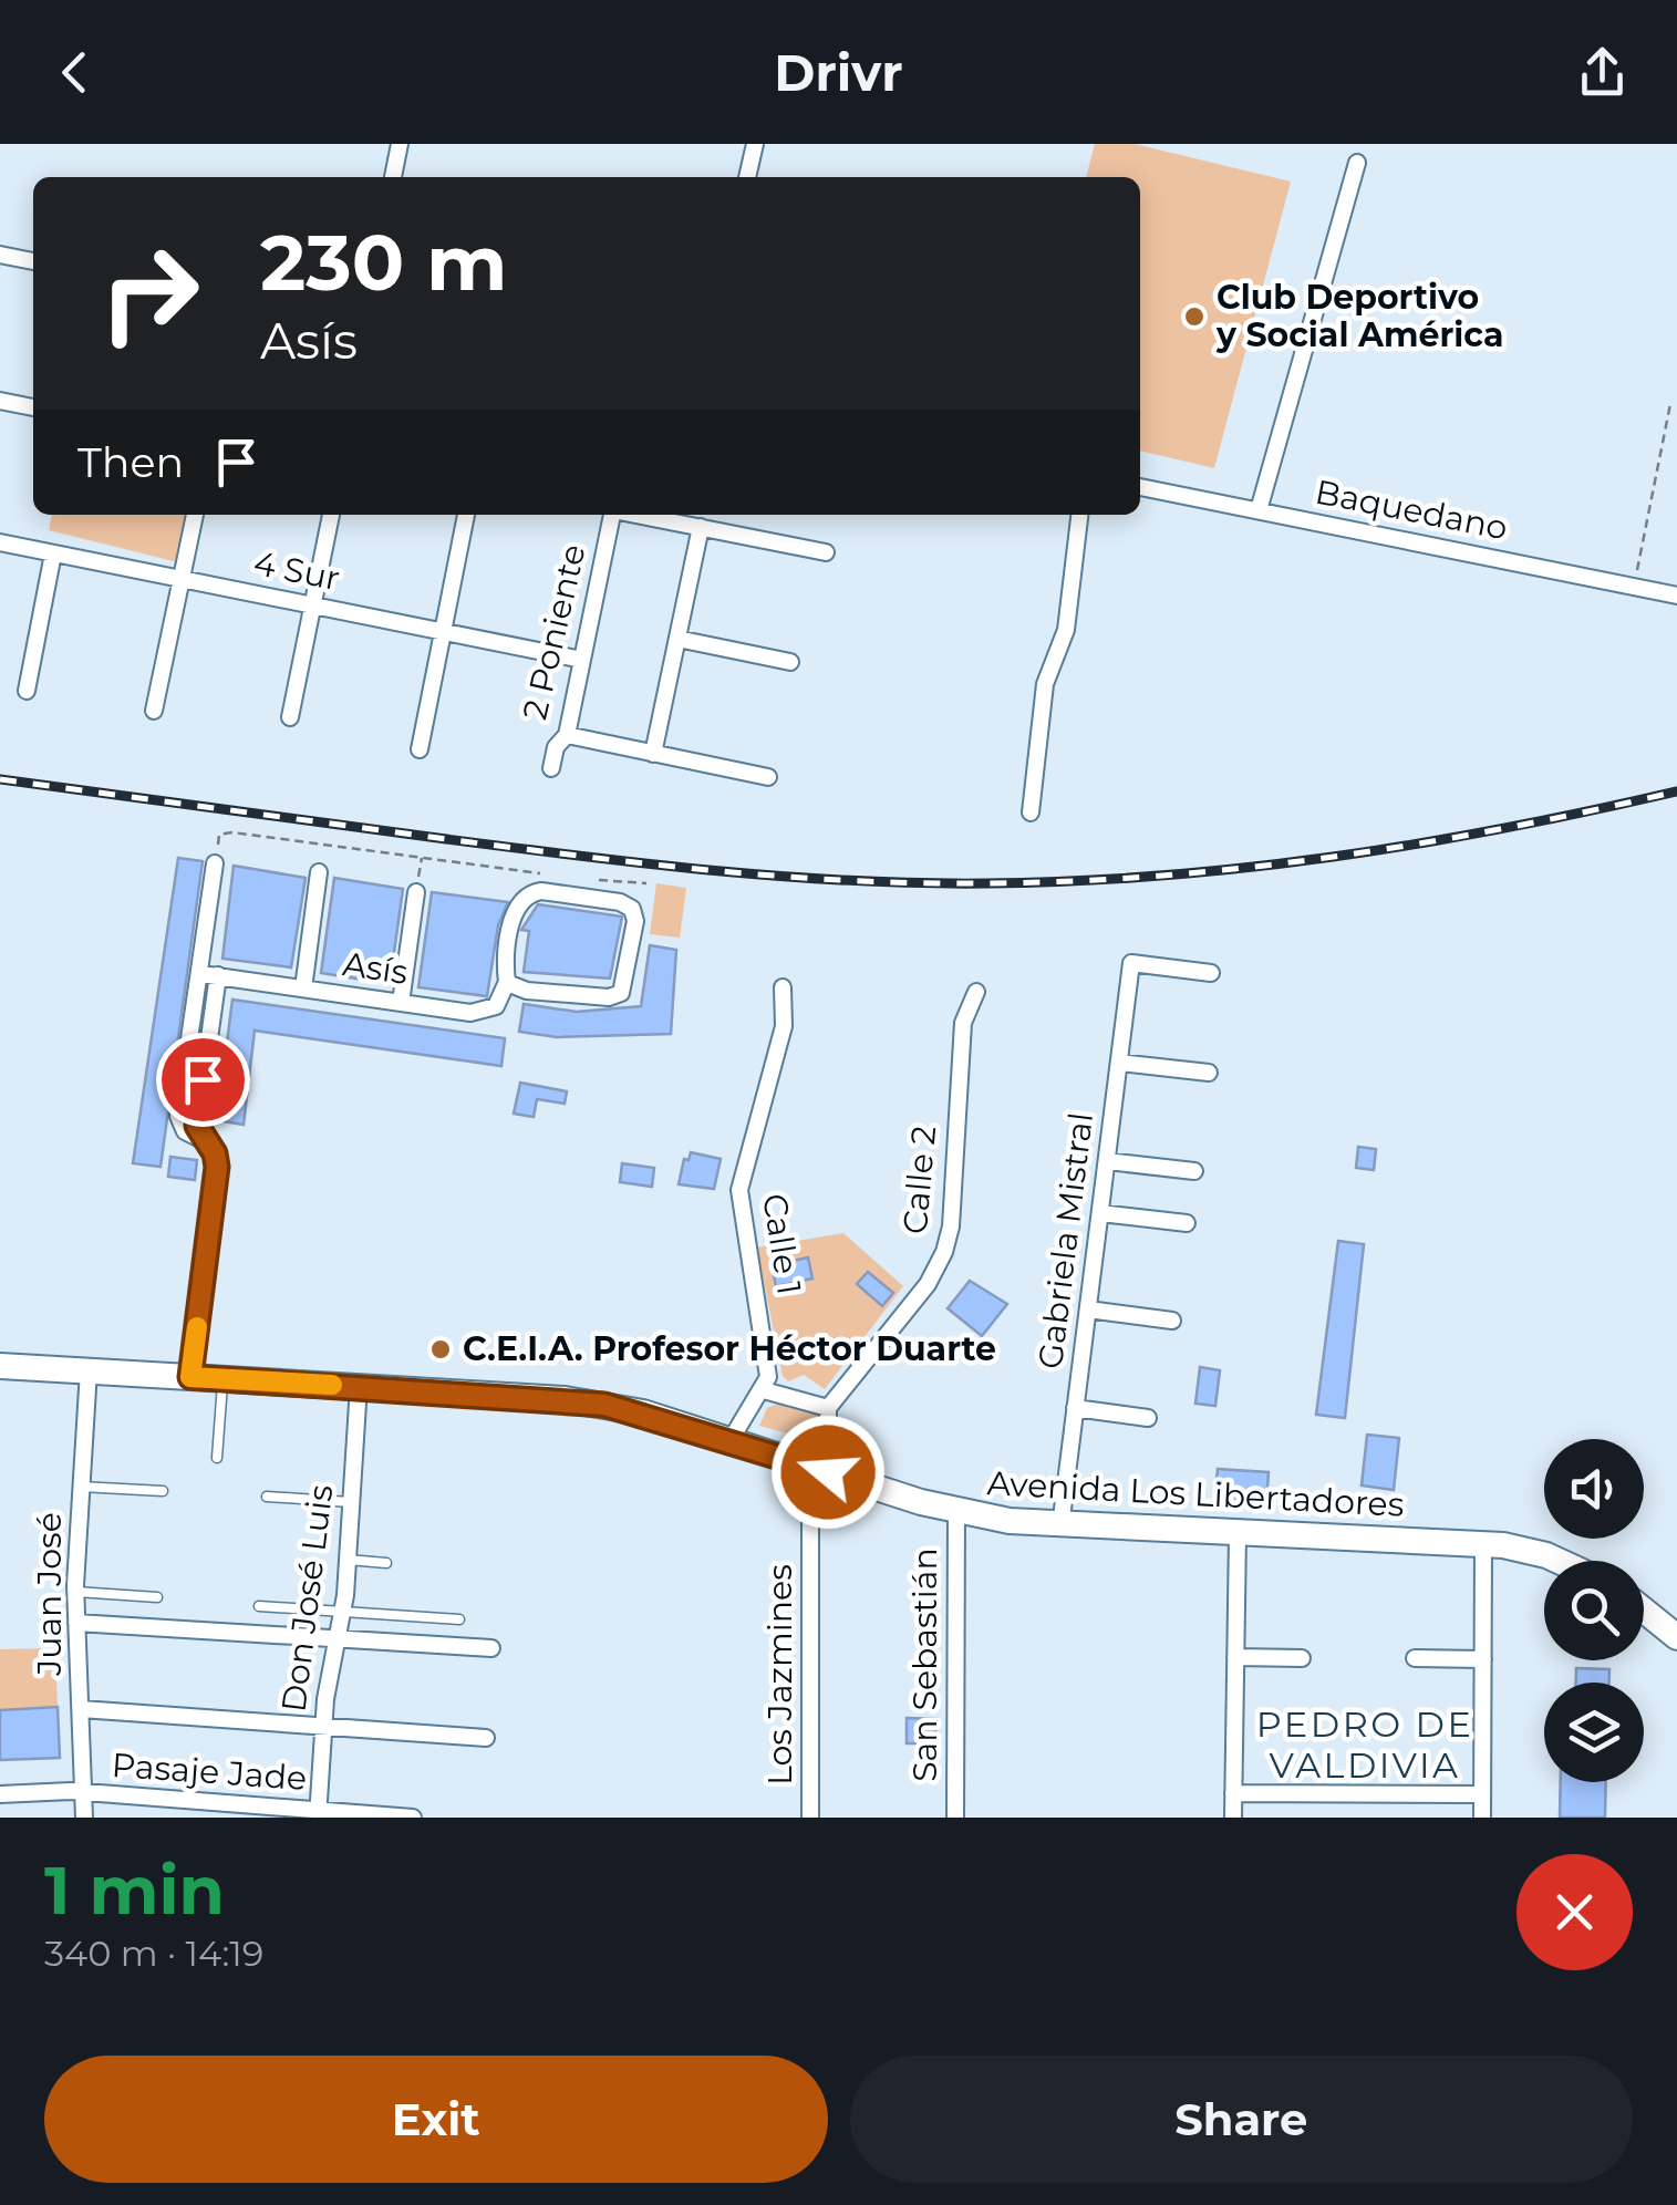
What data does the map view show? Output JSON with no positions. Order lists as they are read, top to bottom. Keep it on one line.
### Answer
{"streets":{"main road":["Avenida Los Libertadores"],"street":["Baquedano","4 Sur","2 Poniente","Asís","Calle 2","Gabriela Mistral","Calle 1","Juan José","Don José Luis","San Sebastián","Los Jazmines","Pasaje Jade"]},"crossings":[["4 Sur","2 Poniente"],["Gabriela Mistral","Avenida Los Libertadores"],["Avenida Los Libertadores","Juan José"],["Avenida Los Libertadores","Don José Luis"],["Avenida Los Libertadores","San Sebastián"],["Avenida Los Libertadores","Los Jazmines"],["Juan José","Pasaje Jade"],["Don José Luis","Pasaje Jade"]],"districts":["PEDRO DE VALDIVIA"],"places":["Club Deportivo y Social América","C.E.I.A. Profesor Héctor Duarte"],"page":{"header":"Drivr","turn":["230 m","Asís"],"then":"Then","heading":["1 min","340 m · 14:19"],"buttons":["Exit","Share"]}}
